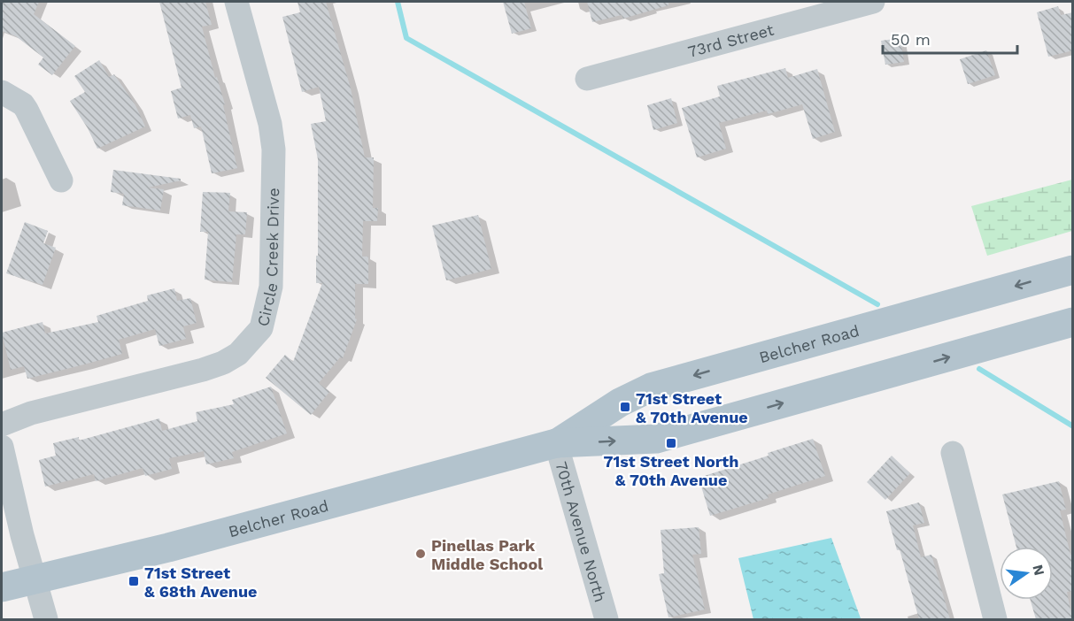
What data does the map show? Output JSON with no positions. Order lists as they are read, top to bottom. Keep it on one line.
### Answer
{"streets":{"main road":["Belcher Road"],"street":["73rd Street","Circle Creek Drive","70th Avenue North"]},"crossings":[["Belcher Road","70th Avenue North"]],"places":{"transit":["71st Street & 70th Avenue","71st Street North & 70th Avenue","71st Street & 68th Avenue"],"other":["Pinellas Park Middle School"]},"scale_bar":"50 m","north":"right"}
